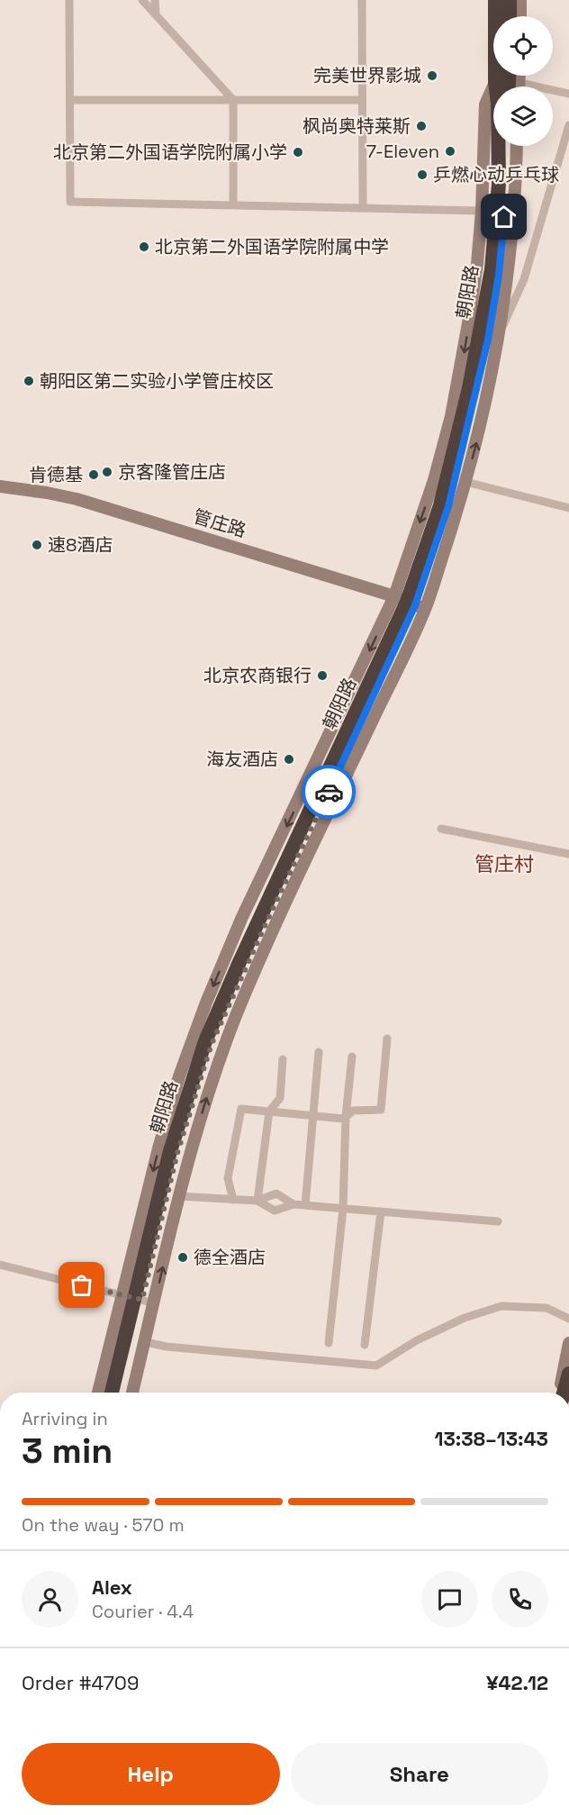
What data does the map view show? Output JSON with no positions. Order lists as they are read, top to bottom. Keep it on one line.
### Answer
{"streets":{"highway":["朝阳路"],"street":["管庄路"]},"crossings":[["朝阳路","管庄路"]],"districts":["管庄村"],"places":["完美世界影城","枫尚奥特莱斯","7-Eleven","北京第二外国语学院附属小学","乒燃心动乒乓球","北京第二外国语学院附属中学","朝阳区第二实验小学管庄校区","京客隆管庄店","肯德基","速8酒店","北京农商银行","海友酒店","德全酒店"],"page":{"heading":["3 min","Arriving in","13:38–13:43"],"panel":["Alex","Courier · 4.4","Order #4709","¥42.12"],"bar":"On the way · 570 m","buttons":["Help","Share"]}}
